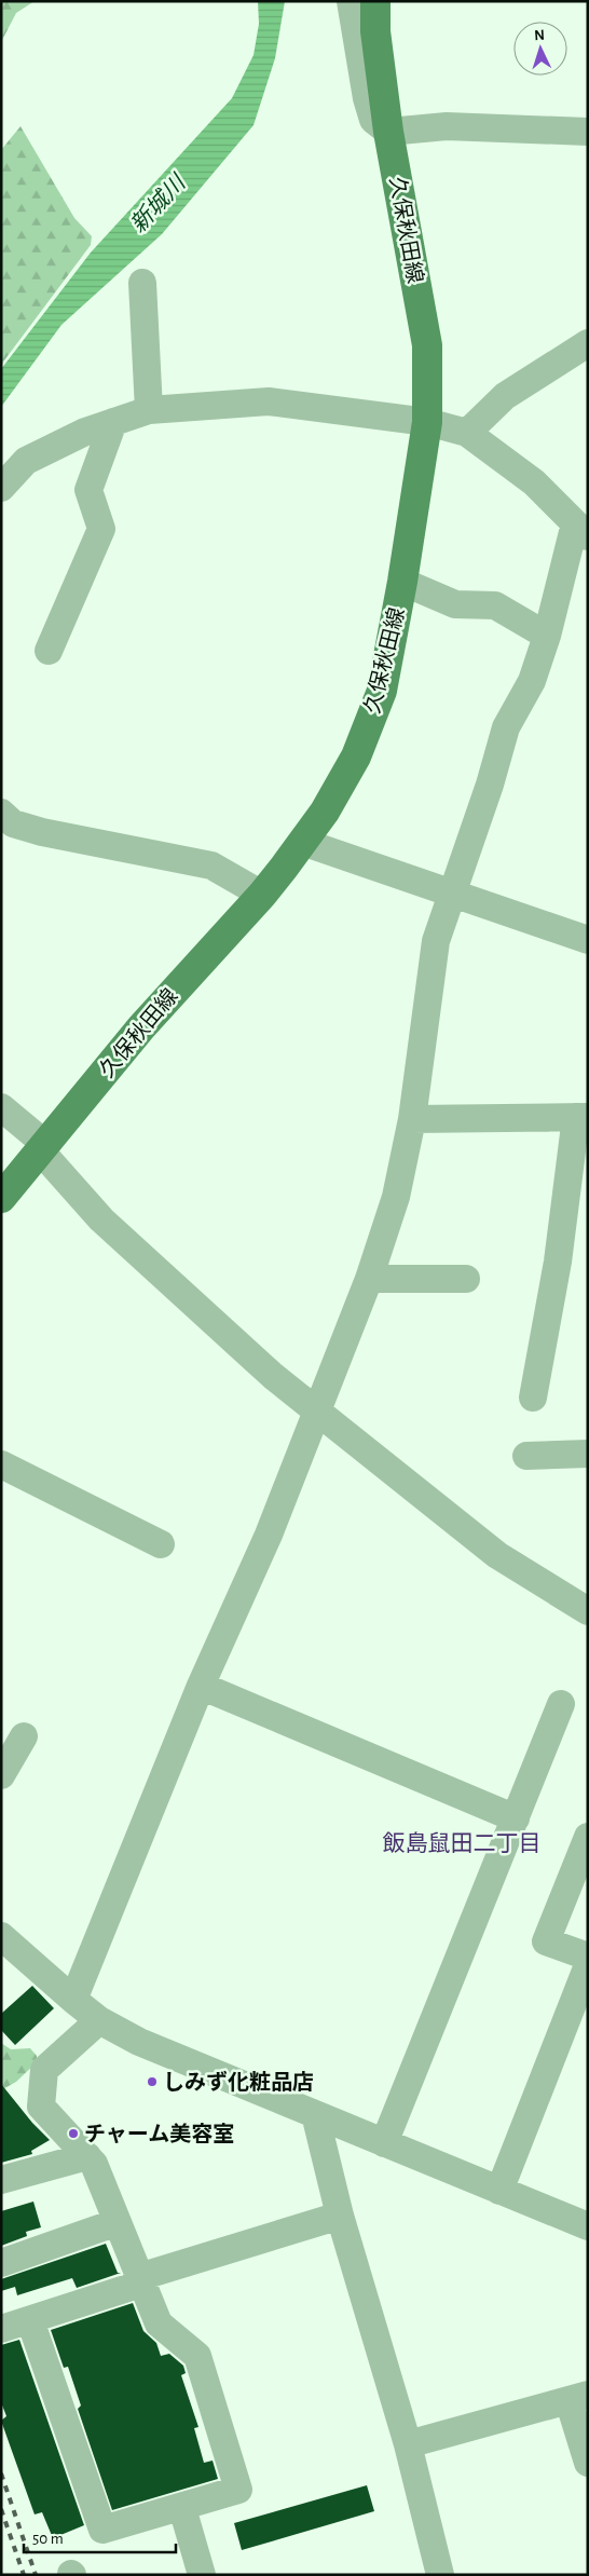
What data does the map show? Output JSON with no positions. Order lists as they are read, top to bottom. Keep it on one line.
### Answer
{"streets":{"main road":["久保秋田線"]},"districts":["飯島鼠田二丁目"],"water":["新城川"],"places":["しみず化粧品店","チャーム美容室"],"scale_bar":"50 m","north":"top"}
